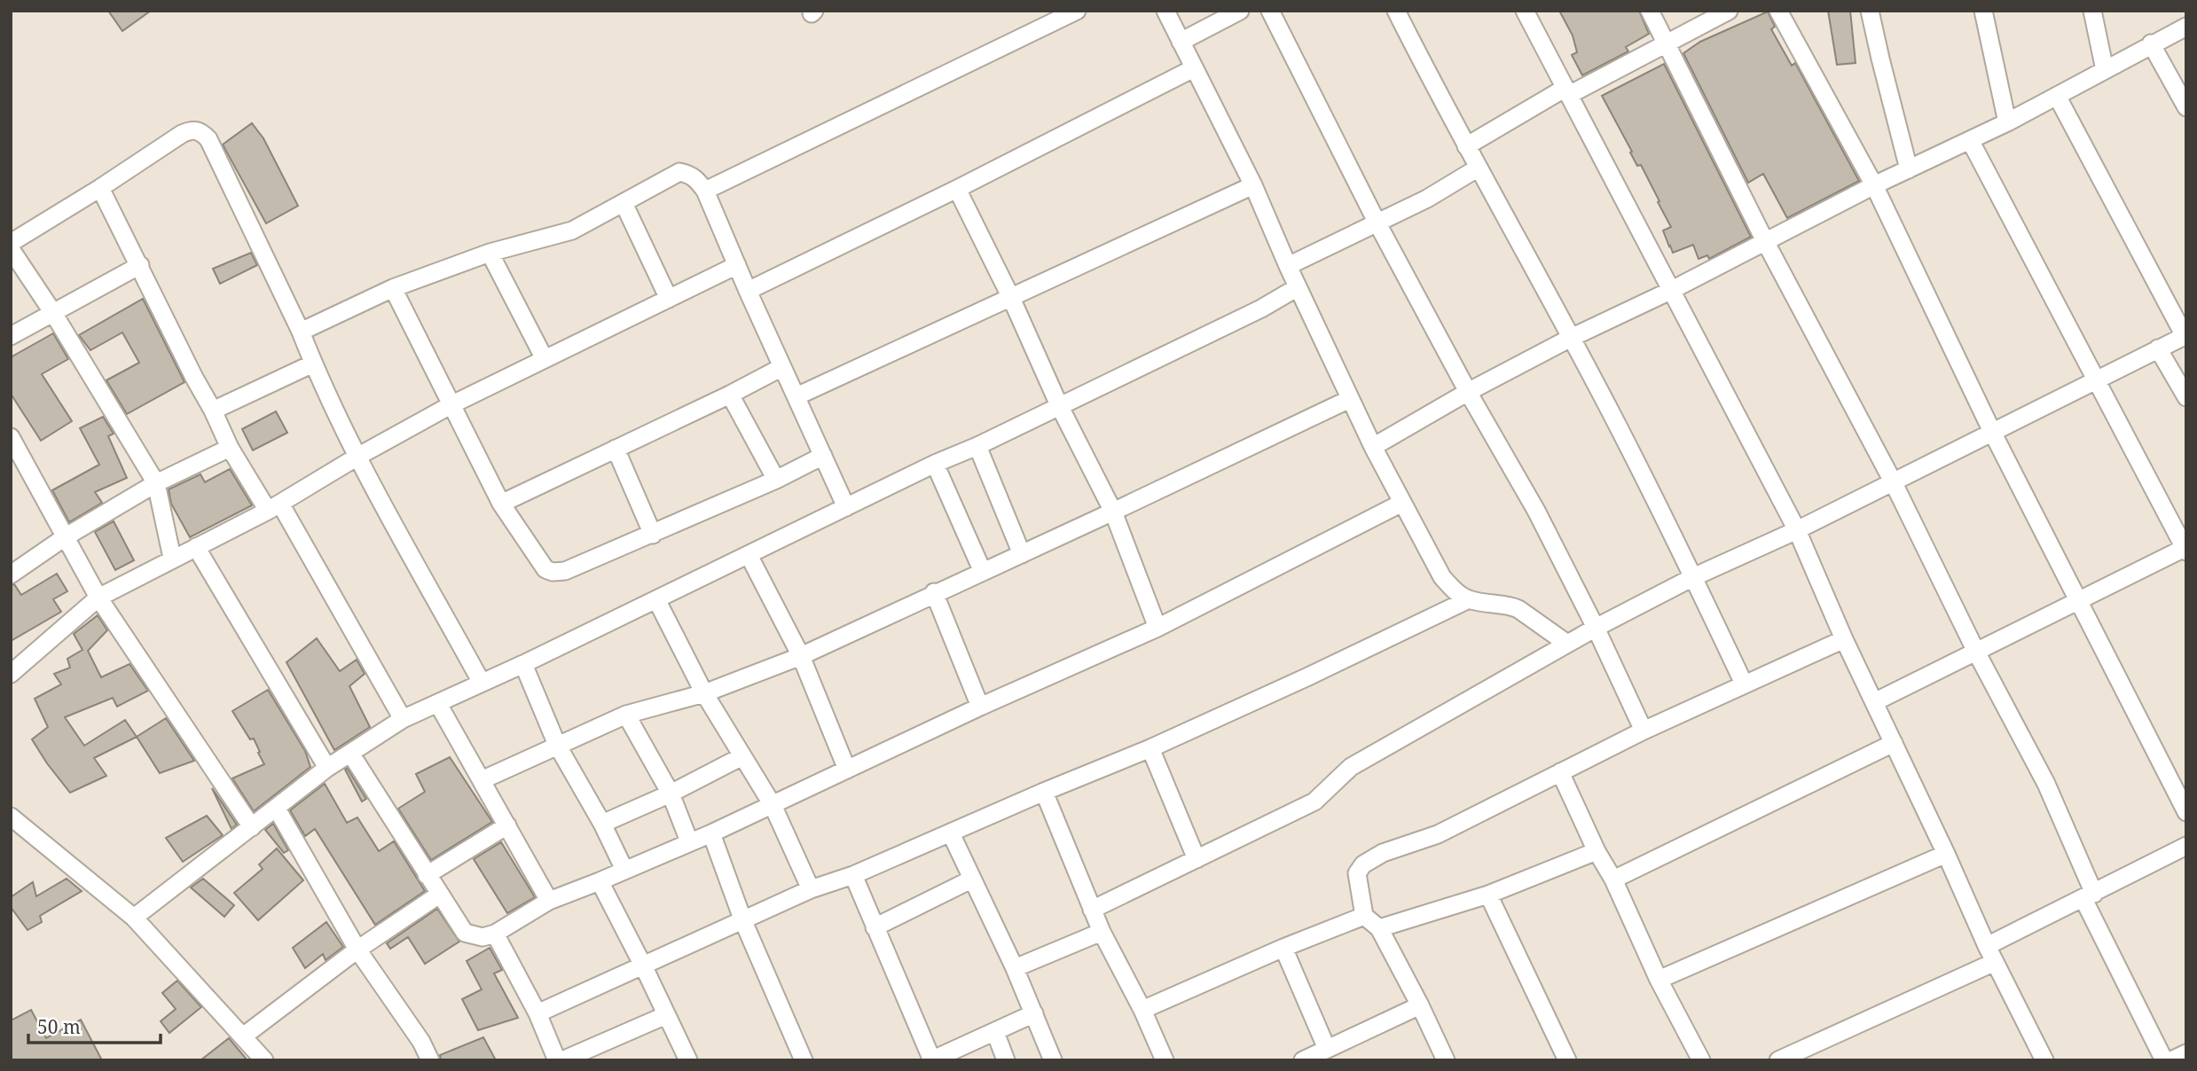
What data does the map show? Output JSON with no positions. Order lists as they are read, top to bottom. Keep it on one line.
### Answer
{"scale_bar":"50 m"}
